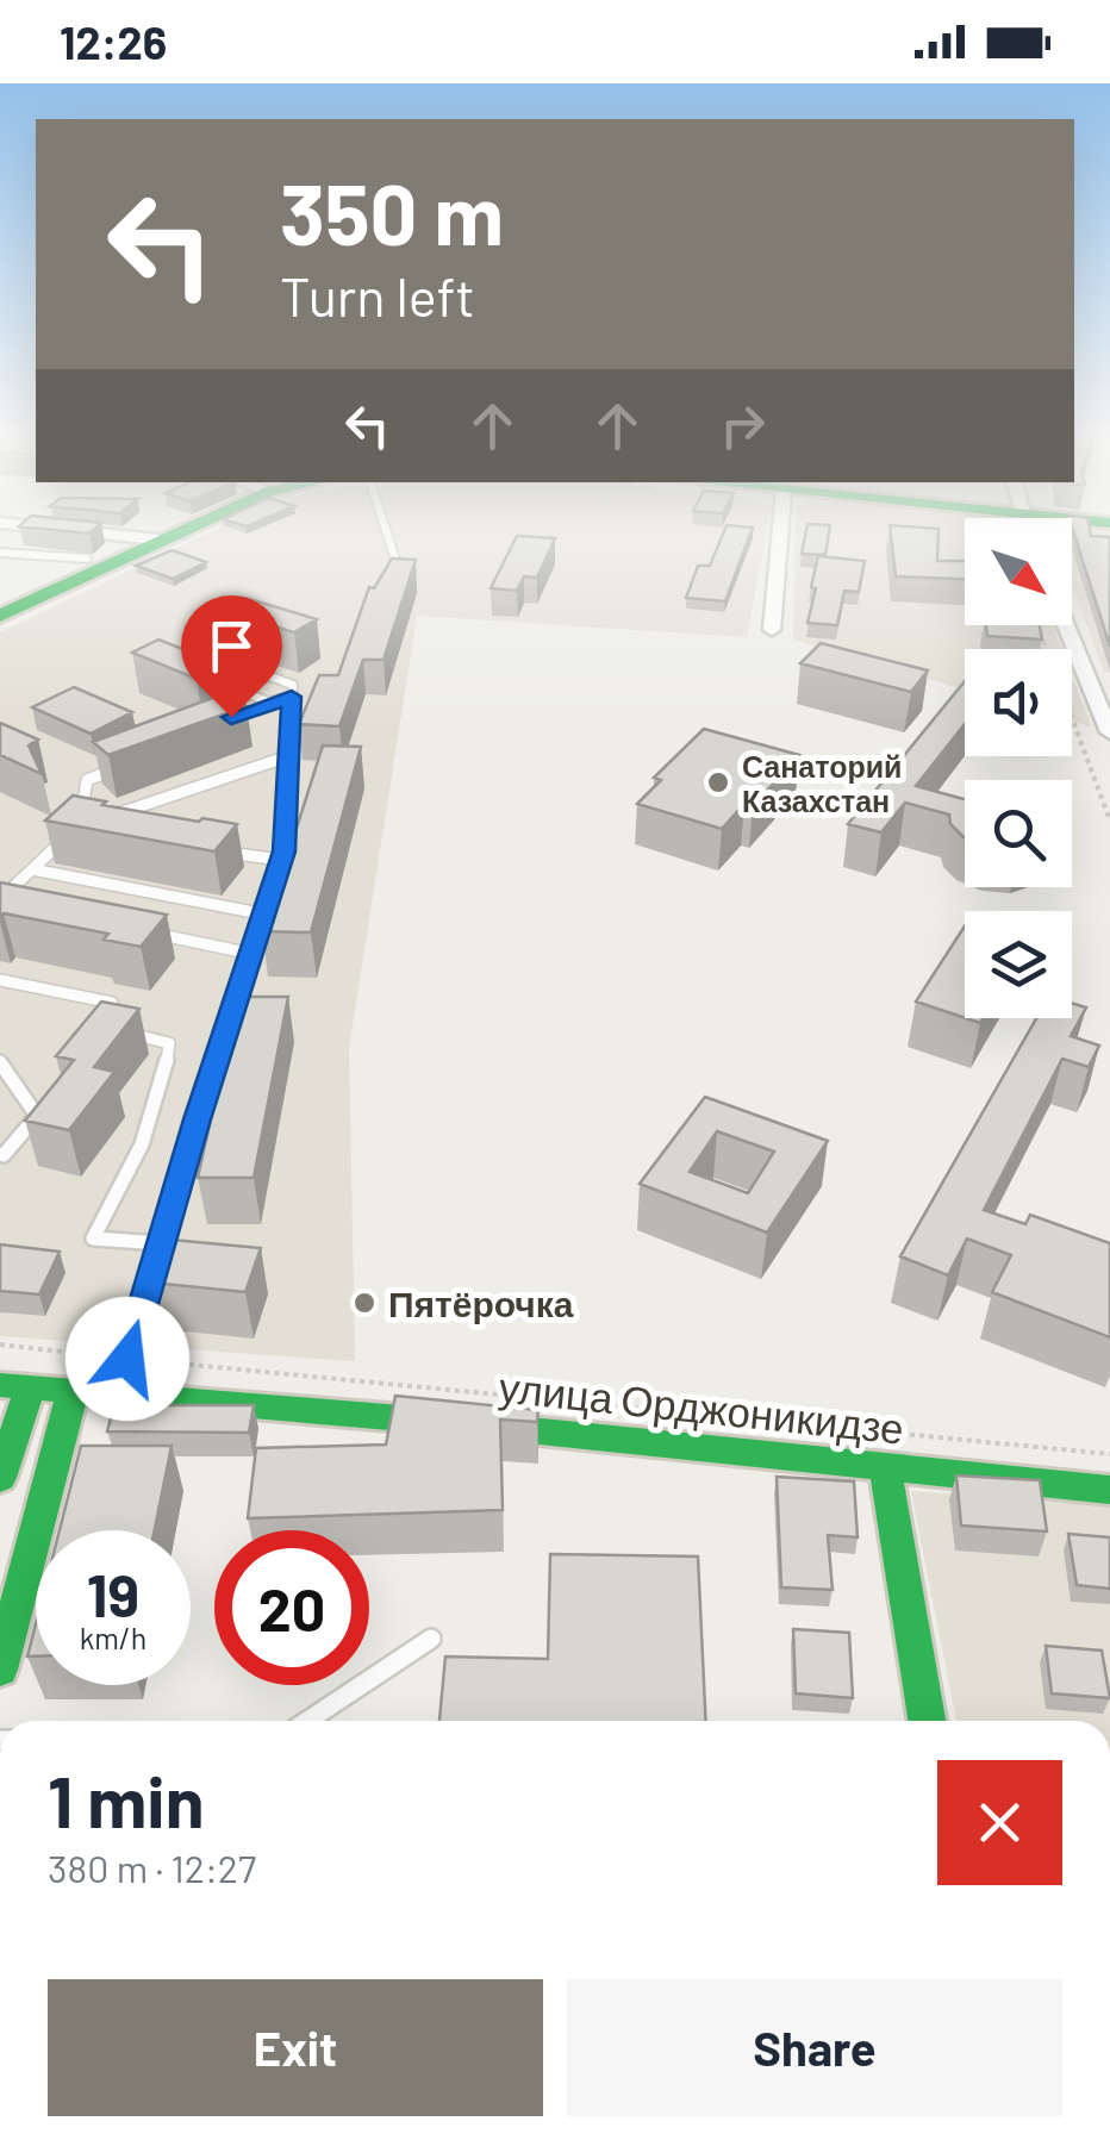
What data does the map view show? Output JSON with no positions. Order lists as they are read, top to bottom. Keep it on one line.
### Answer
{"streets":{"street":["улица Орджоникидзе"]},"places":["Санаторий Казахстан","Пятёрочка"],"north":"bottom right","page":{"status":"12:26","turn":["350 m","Turn left"],"speed":"19 km/h","limit":"20","heading":["1 min","380 m · 12:27"],"buttons":["Exit","Share"]}}
